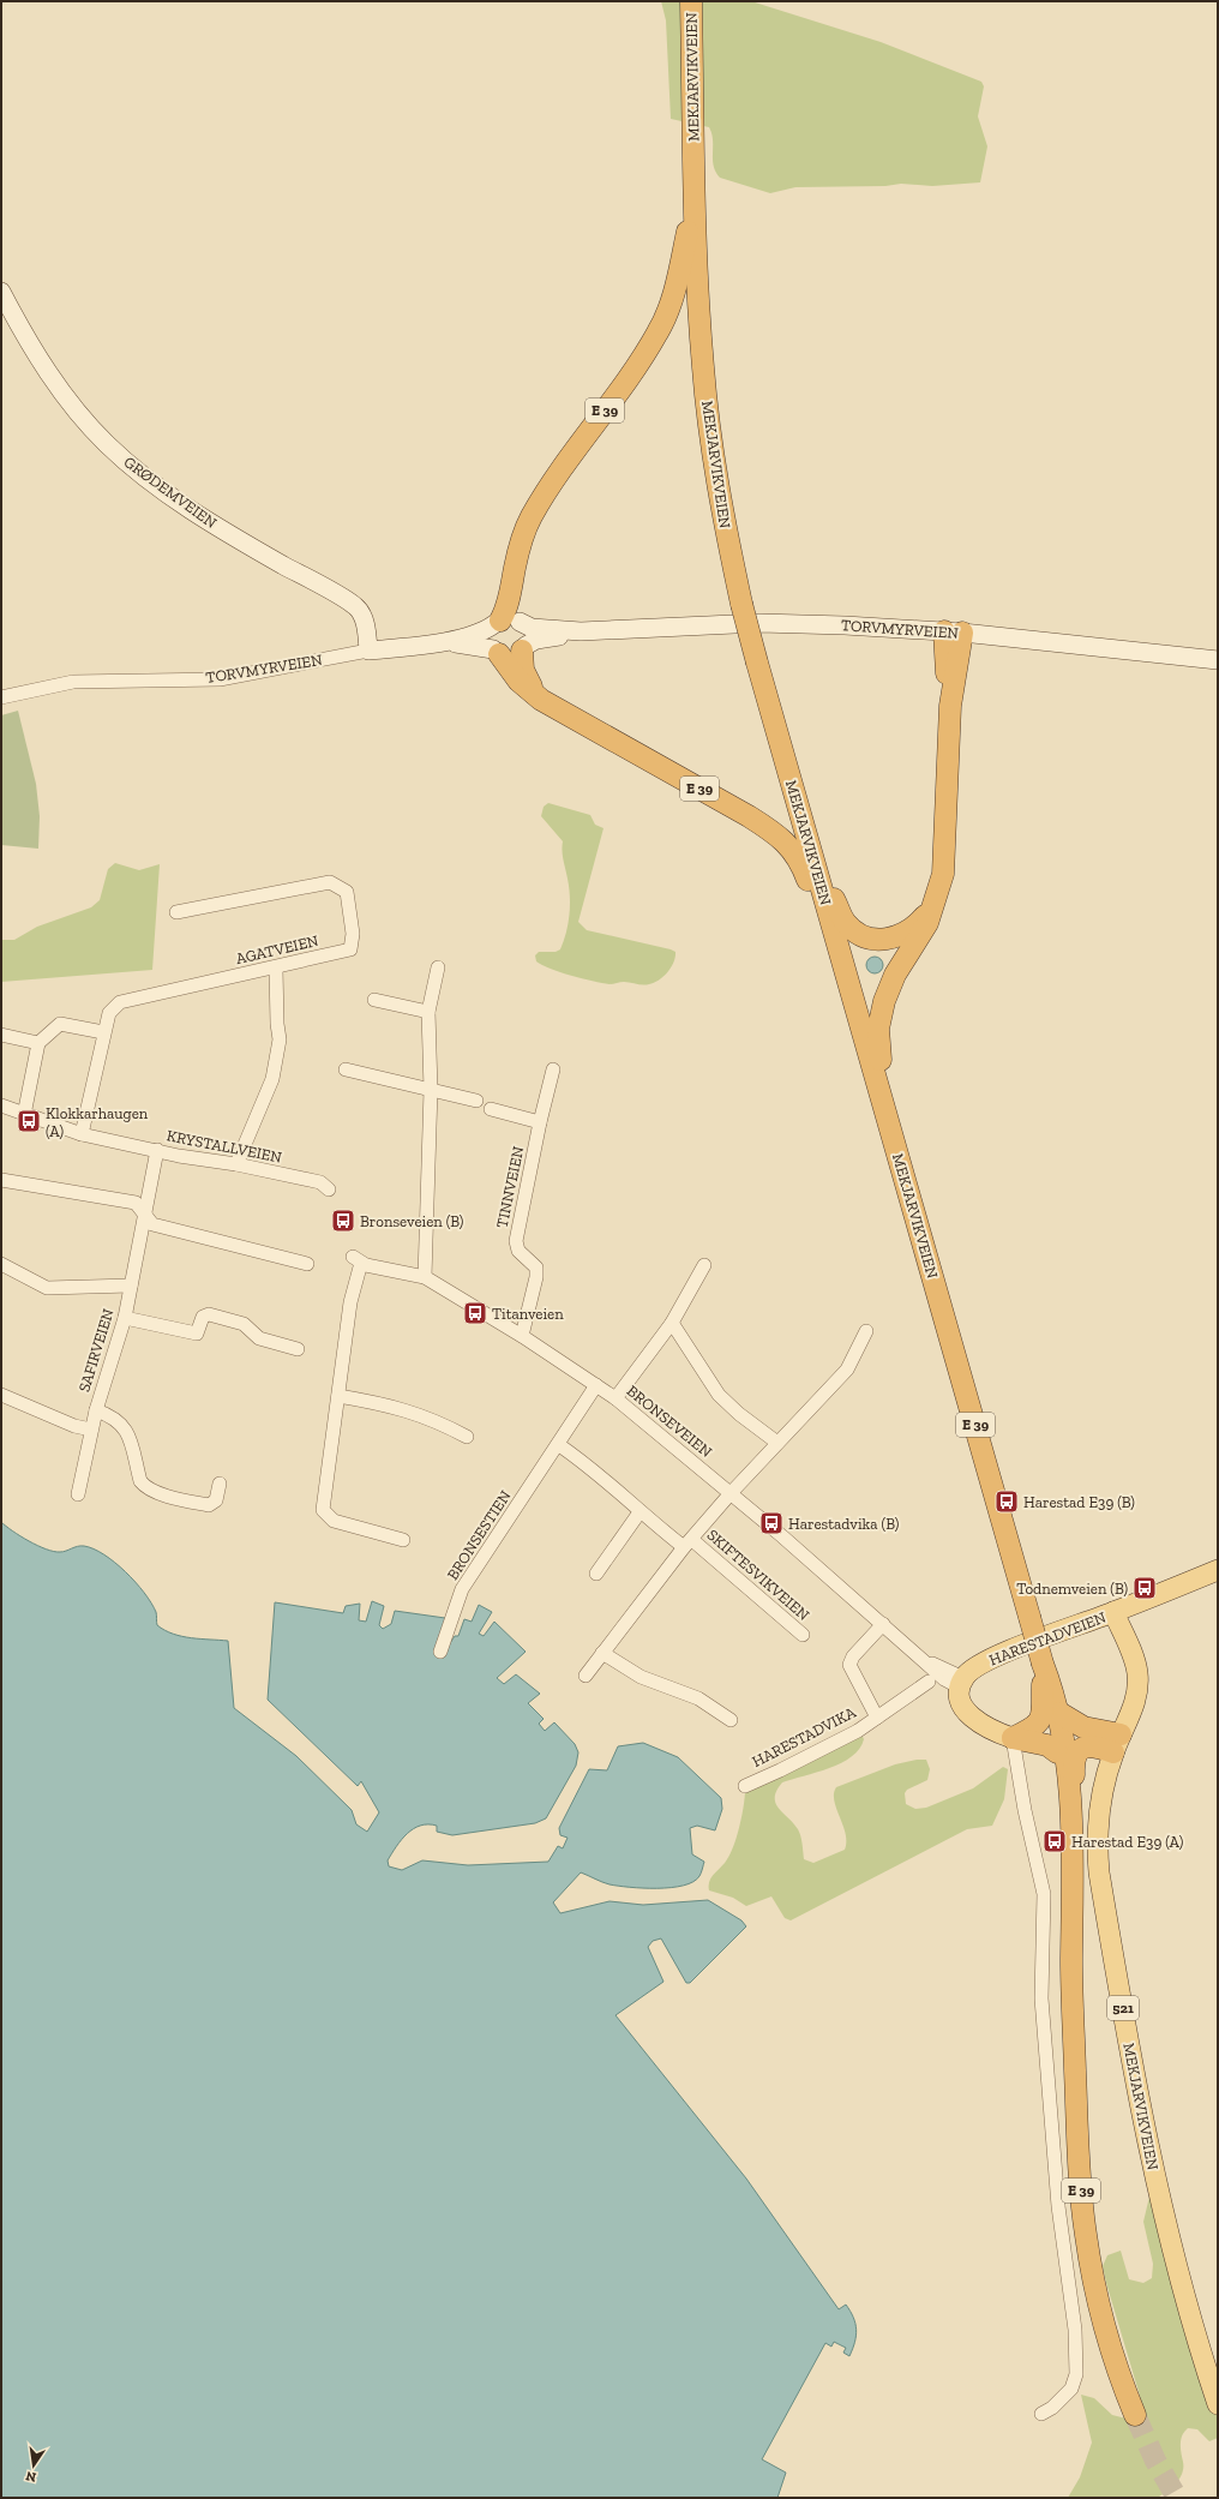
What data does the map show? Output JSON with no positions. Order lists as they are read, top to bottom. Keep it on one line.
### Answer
{"streets":{"highway":["MEKJARVIKVEIEN","E 39"],"main road":["GRØDEMVEIEN","TORVMYRVEIEN","HARESTADVEIEN","521"],"street":["AGATVEIEN","KRYSTALLVEIEN","TINNVEIEN","SAFIRVEIEN","BRONSEVEIEN","BRONSESTIEN","SKIFTESVIKVEIEN","HARESTADVIKA"]},"crossings":[["MEKJARVIKVEIEN","E 39"],["MEKJARVIKVEIEN","HARESTADVEIEN"],["E 39","TORVMYRVEIEN"],["GRØDEMVEIEN","TORVMYRVEIEN"],["AGATVEIEN","KRYSTALLVEIEN"],["KRYSTALLVEIEN","SAFIRVEIEN"],["TINNVEIEN","BRONSEVEIEN"],["BRONSEVEIEN","BRONSESTIEN"],["BRONSEVEIEN","SKIFTESVIKVEIEN"],["BRONSEVEIEN","HARESTADVEIEN"],["BRONSEVEIEN","HARESTADVIKA"],["BRONSESTIEN","SKIFTESVIKVEIEN"]],"places":{"bus stop":["Klokkarhaugen (A)","Bronseveien (B)","Titanveien","Harestad E39 (B)","Harestadvika (B)","Todnemveien (B)","Harestad E39 (A)"]},"north":"bottom"}
